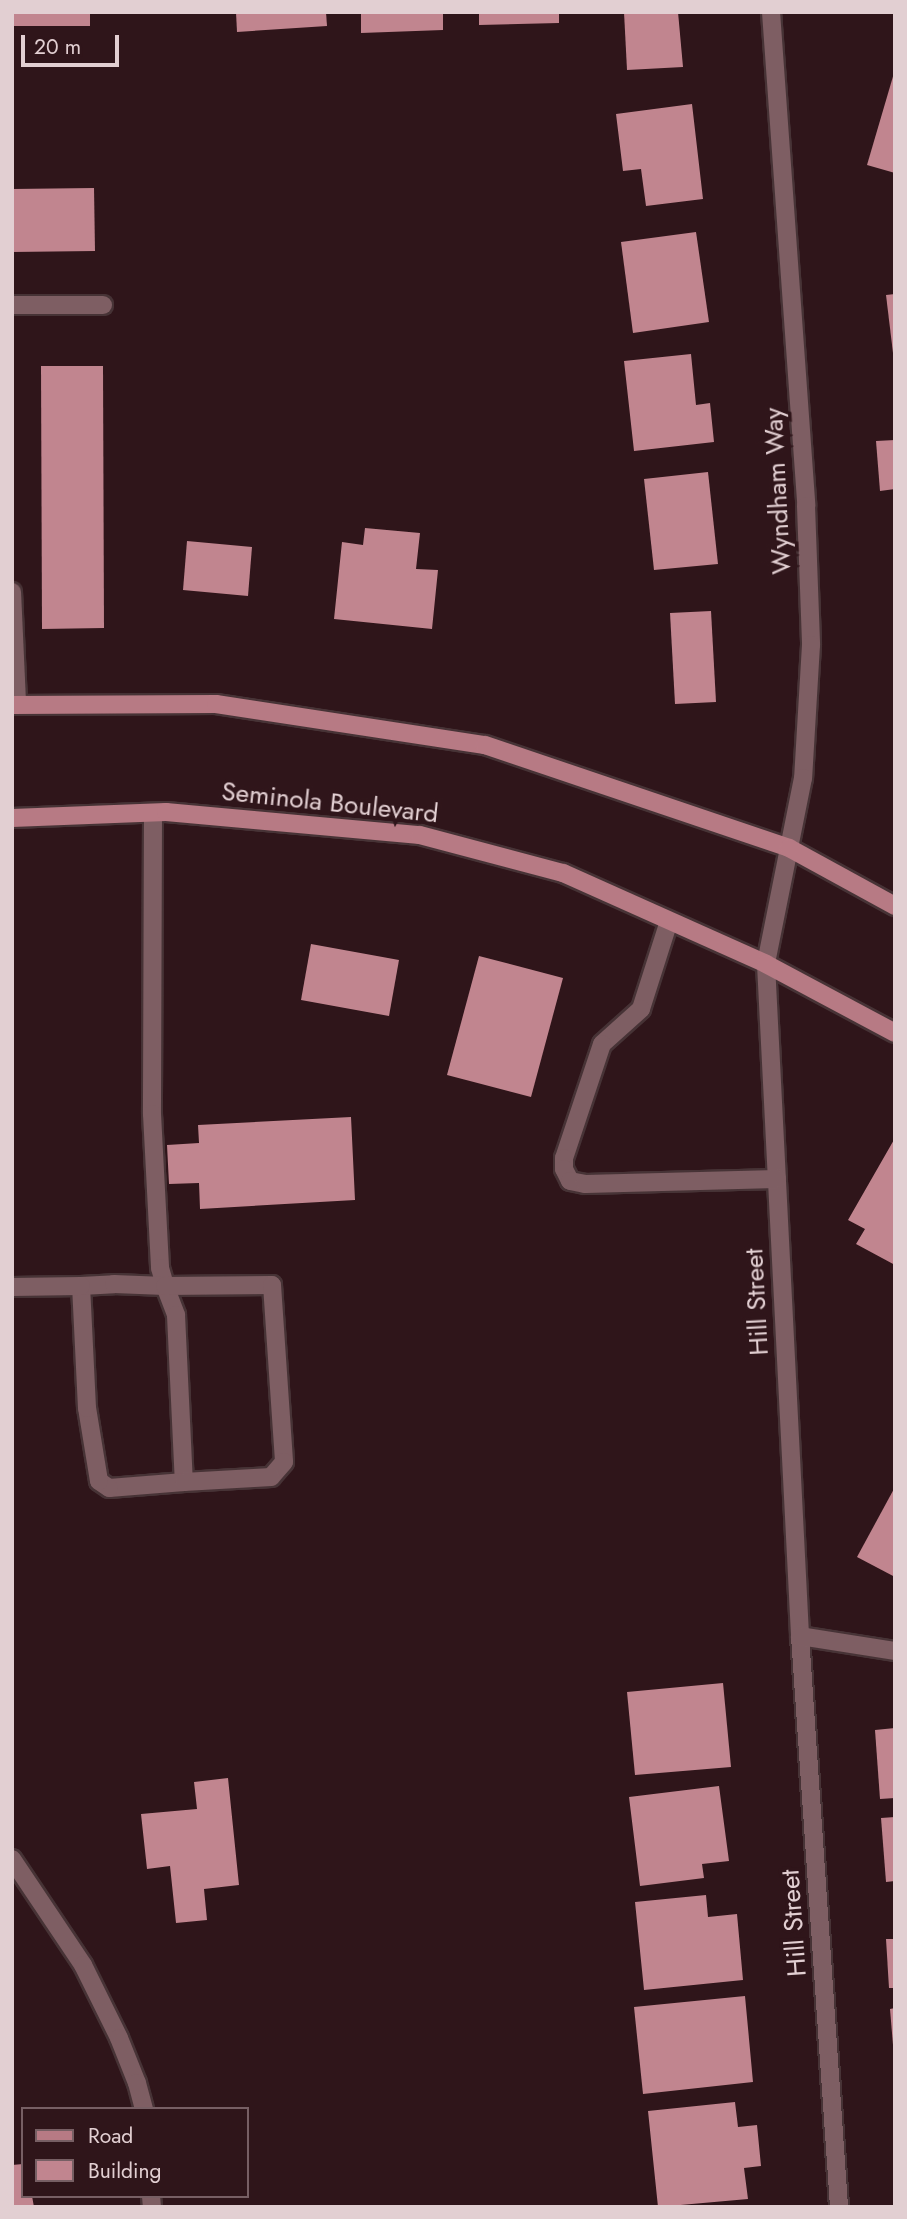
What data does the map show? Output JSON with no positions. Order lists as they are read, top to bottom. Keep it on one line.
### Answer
{"streets":{"main road":["Seminola Boulevard"],"street":["Wyndham Way","Hill Street"]},"crossings":[["Wyndham Way","Seminola Boulevard"],["Wyndham Way","Hill Street"],["Seminola Boulevard","Hill Street"]],"legend":["Road","Building"],"scale_bar":"20 m"}
